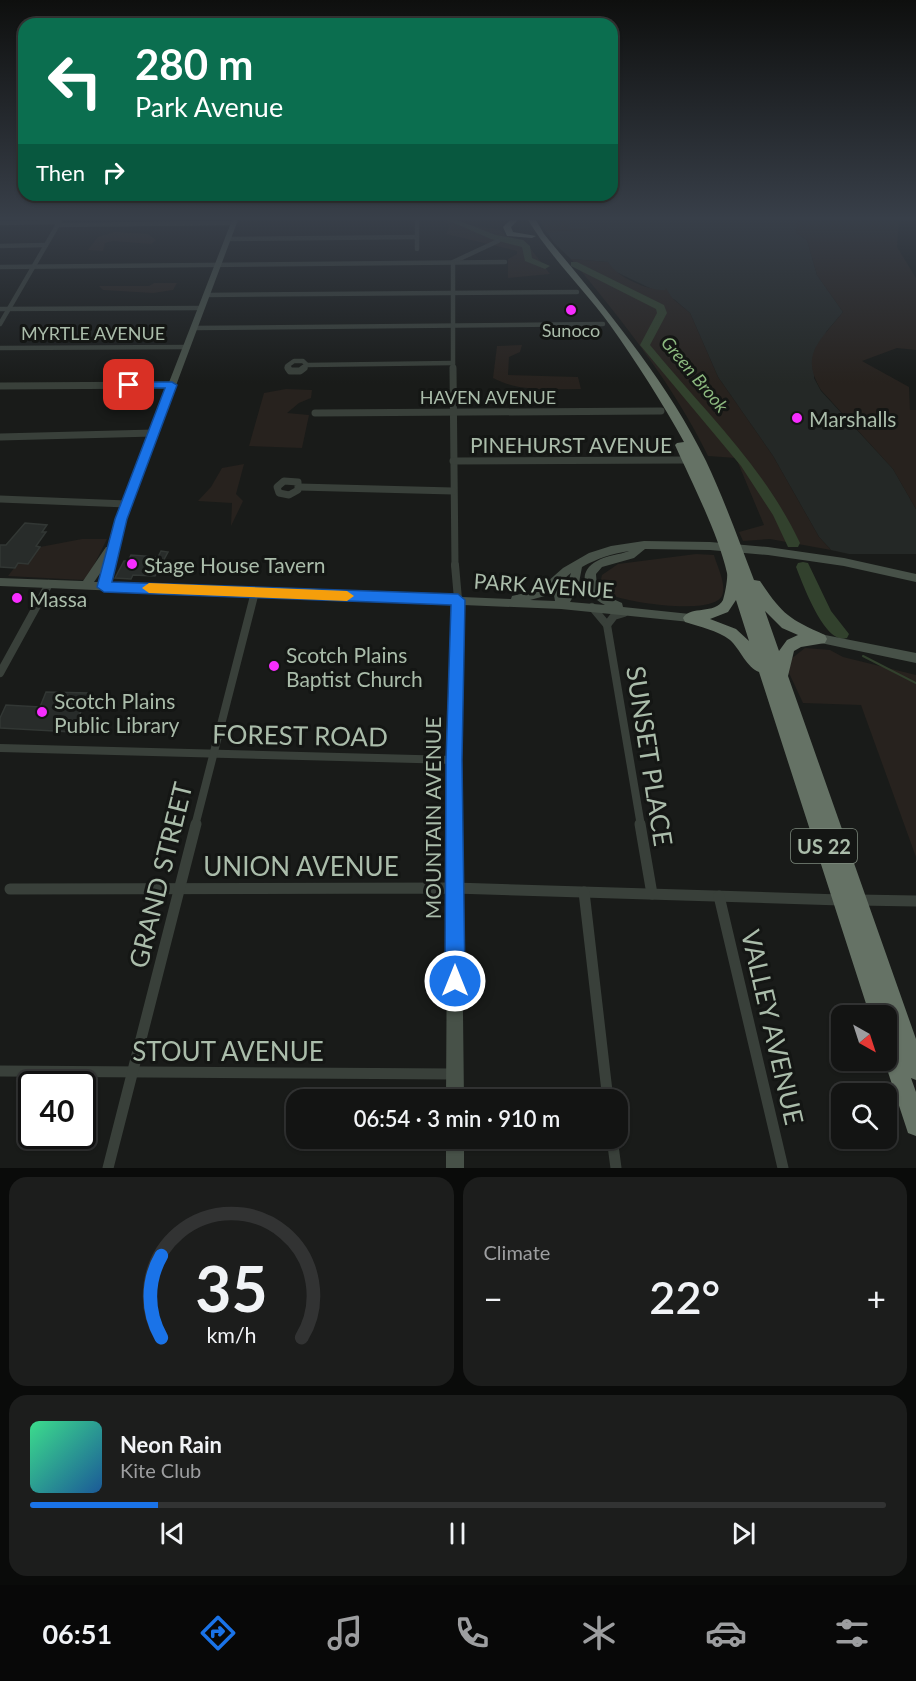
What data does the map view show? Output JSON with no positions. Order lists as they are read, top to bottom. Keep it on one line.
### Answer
{"streets":{"highway":["US 22"],"main road":["PARK AVENUE","MOUNTAIN AVENUE"],"street":["MYRTLE AVENUE","HAVEN AVENUE","PINEHURST AVENUE","FOREST ROAD","SUNSET PLACE","UNION AVENUE","GRAND STREET","VALLEY AVENUE","STOUT AVENUE"]},"crossings":[["MYRTLE AVENUE","MOUNTAIN AVENUE"],["MYRTLE AVENUE","US 22"],["HAVEN AVENUE","MOUNTAIN AVENUE"],["HAVEN AVENUE","US 22"],["PINEHURST AVENUE","MOUNTAIN AVENUE"],["PINEHURST AVENUE","US 22"],["PARK AVENUE","MOUNTAIN AVENUE"],["PARK AVENUE","GRAND STREET"],["FOREST ROAD","MOUNTAIN AVENUE"],["FOREST ROAD","GRAND STREET"],["SUNSET PLACE","UNION AVENUE"],["MOUNTAIN AVENUE","UNION AVENUE"],["MOUNTAIN AVENUE","STOUT AVENUE"],["US 22","UNION AVENUE"],["UNION AVENUE","GRAND STREET"],["UNION AVENUE","VALLEY AVENUE"],["GRAND STREET","STOUT AVENUE"]],"water":["Green Brook"],"places":["Sunoco","Marshalls","Stage House Tavern","Massa","Scotch Plains Baptist Church","Scotch Plains Public Library"],"north":"bottom right","page":{"turn":["280 m","Park Avenue"],"then":"Then","limit":"40","trip":"06:54 · 3 min · 910 m","tile":"Climate","heat":["−","22°","+"],"song":["Neon Rain","Kite Club"],"tabs":"06:51","gauge":["35","km/h"]}}
